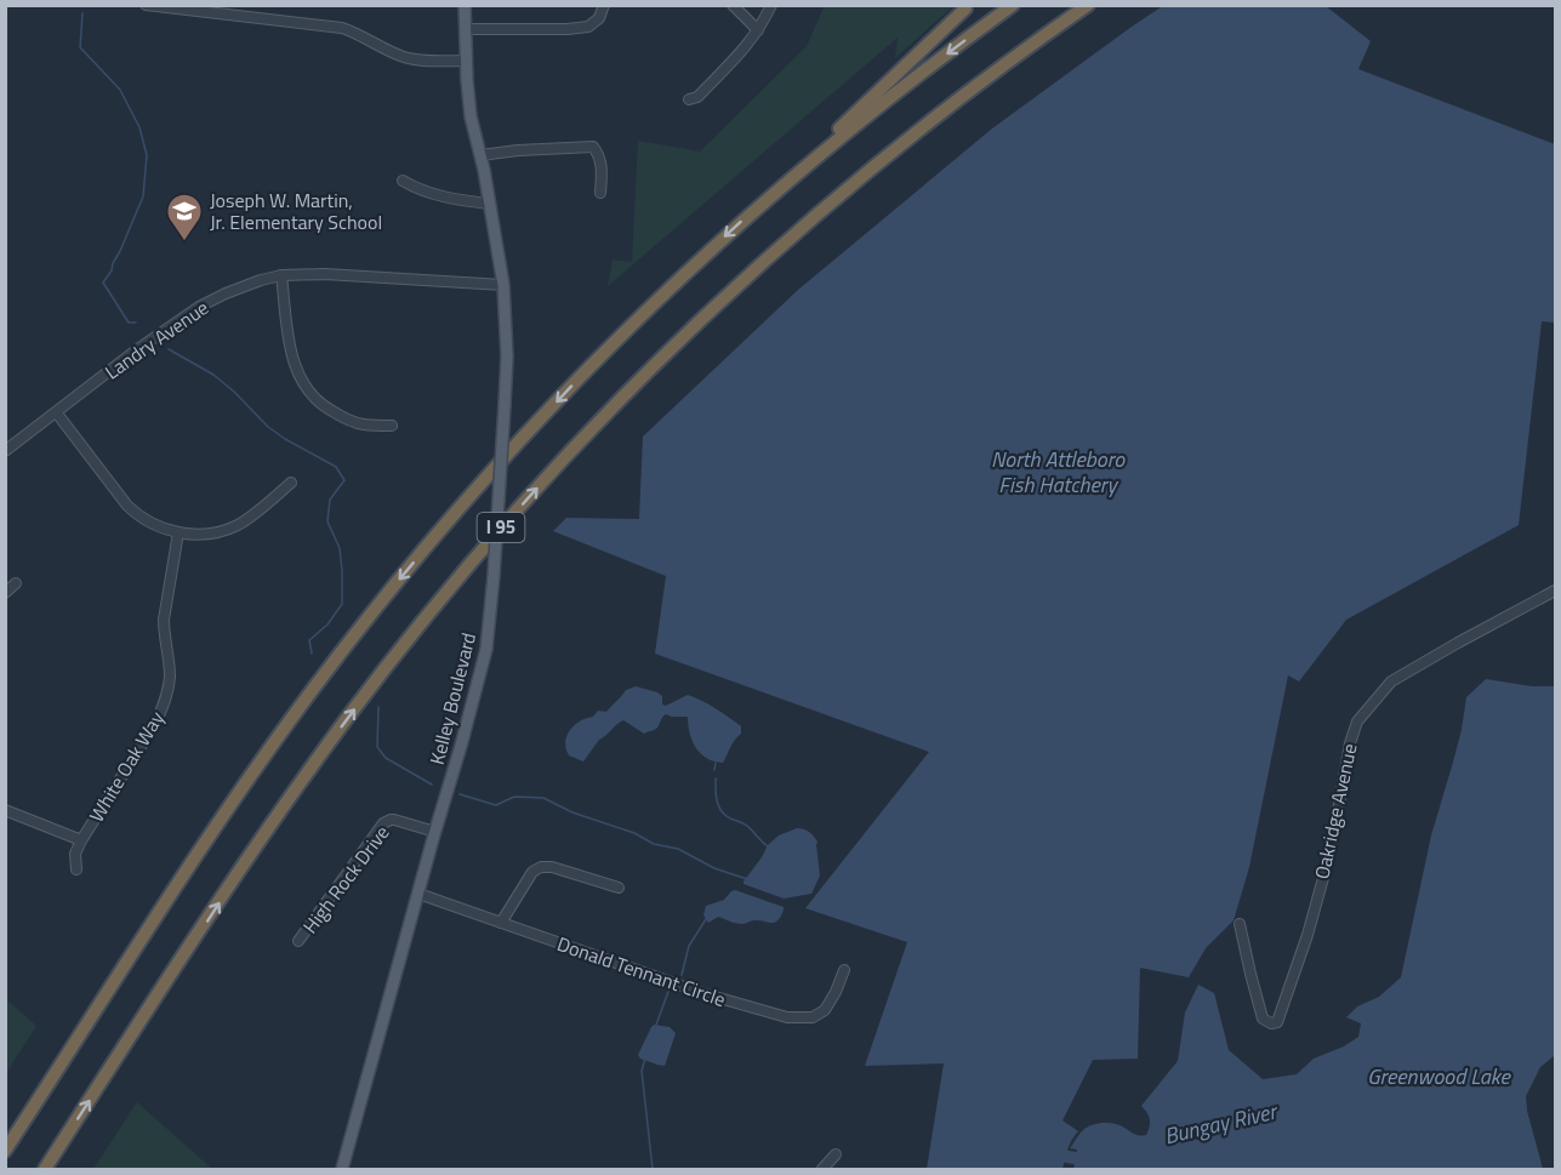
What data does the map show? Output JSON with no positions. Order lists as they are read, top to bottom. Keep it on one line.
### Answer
{"streets":{"highway":["I 95"],"main road":["Kelley Boulevard"],"street":["Landry Avenue","White Oak Way","Oakridge Avenue","High Rock Drive","Donald Tennant Circle"]},"crossings":[["Landry Avenue","Kelley Boulevard"],["Kelley Boulevard","High Rock Drive"],["Kelley Boulevard","Donald Tennant Circle"]],"water":["North Attleboro Fish Hatchery","Greenwood Lake","Bungay River"],"places":{"school or university":["Joseph W. Martin, Jr. Elementary School"]}}
